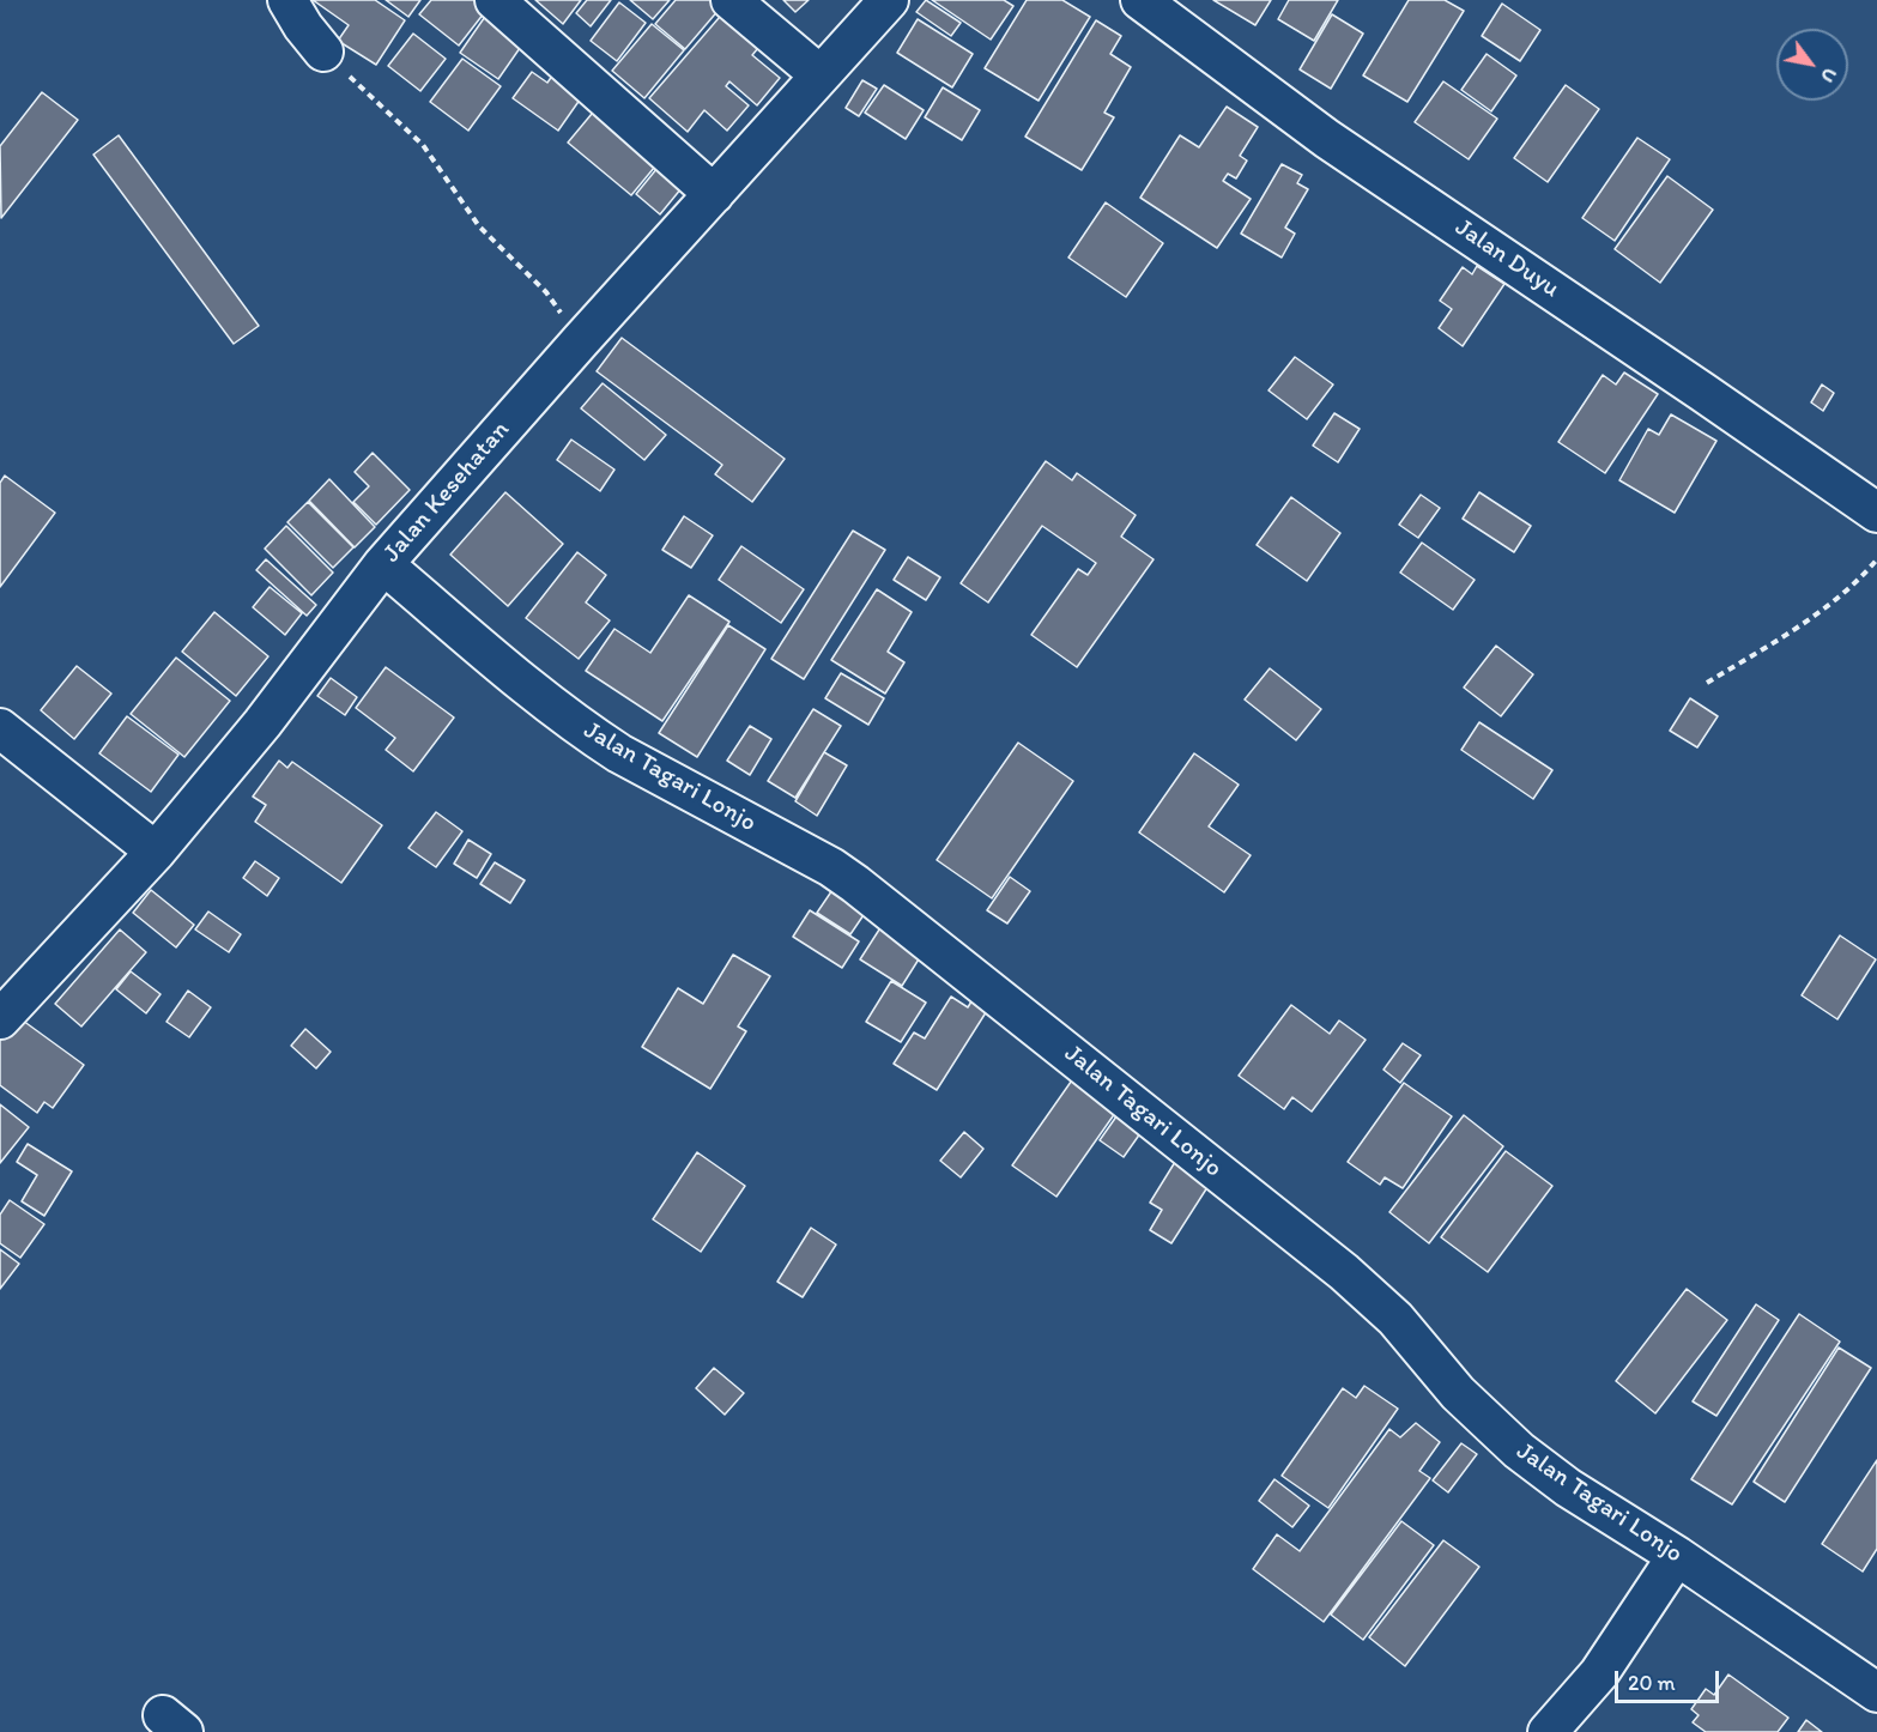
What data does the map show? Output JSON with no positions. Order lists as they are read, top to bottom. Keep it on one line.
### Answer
{"streets":{"street":["Jalan Duyu","Jalan Kesehatan","Jalan Tagari Lonjo"]},"crossings":[["Jalan Kesehatan","Jalan Tagari Lonjo"]],"scale_bar":"20 m","north":"bottom right"}
